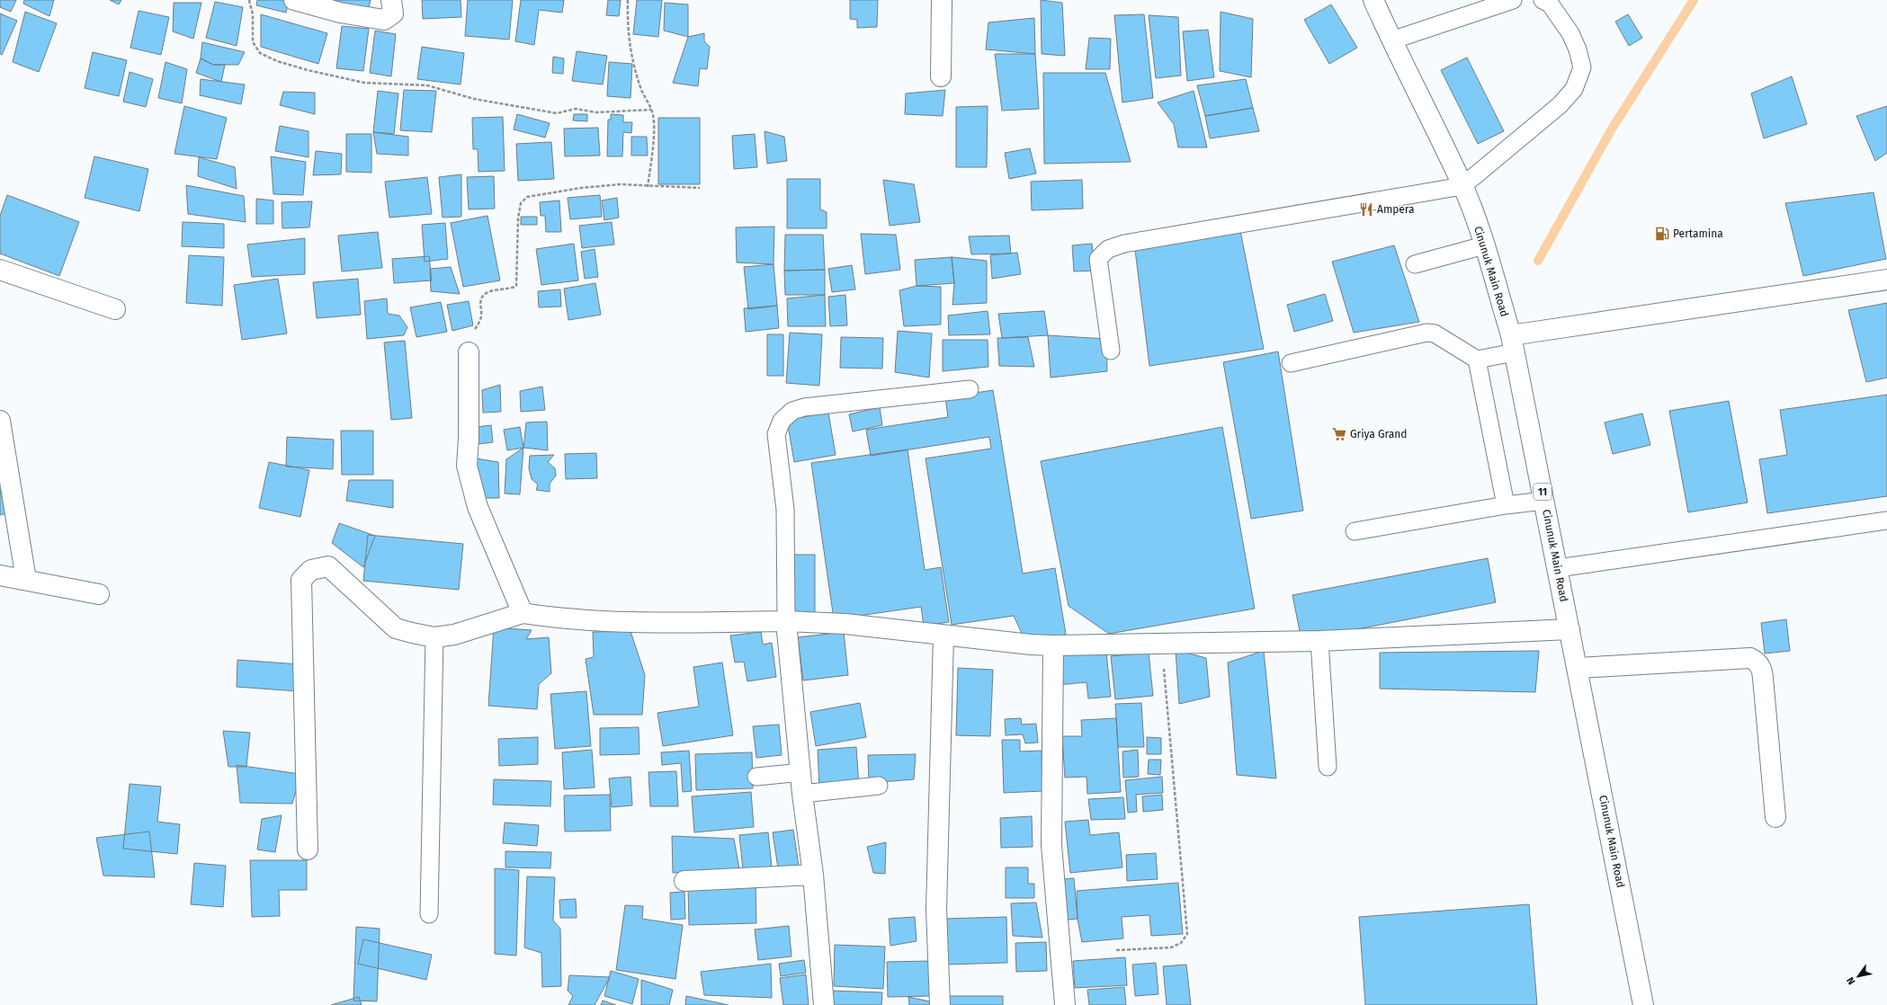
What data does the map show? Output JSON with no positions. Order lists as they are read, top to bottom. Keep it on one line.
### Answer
{"streets":{"main road":["Cinunuk Main Road","11"]},"places":{"restaurant":["Ampera"],"fuel station":["Pertamina"],"supermarket":["Griya Grand"]},"north":"bottom left"}
